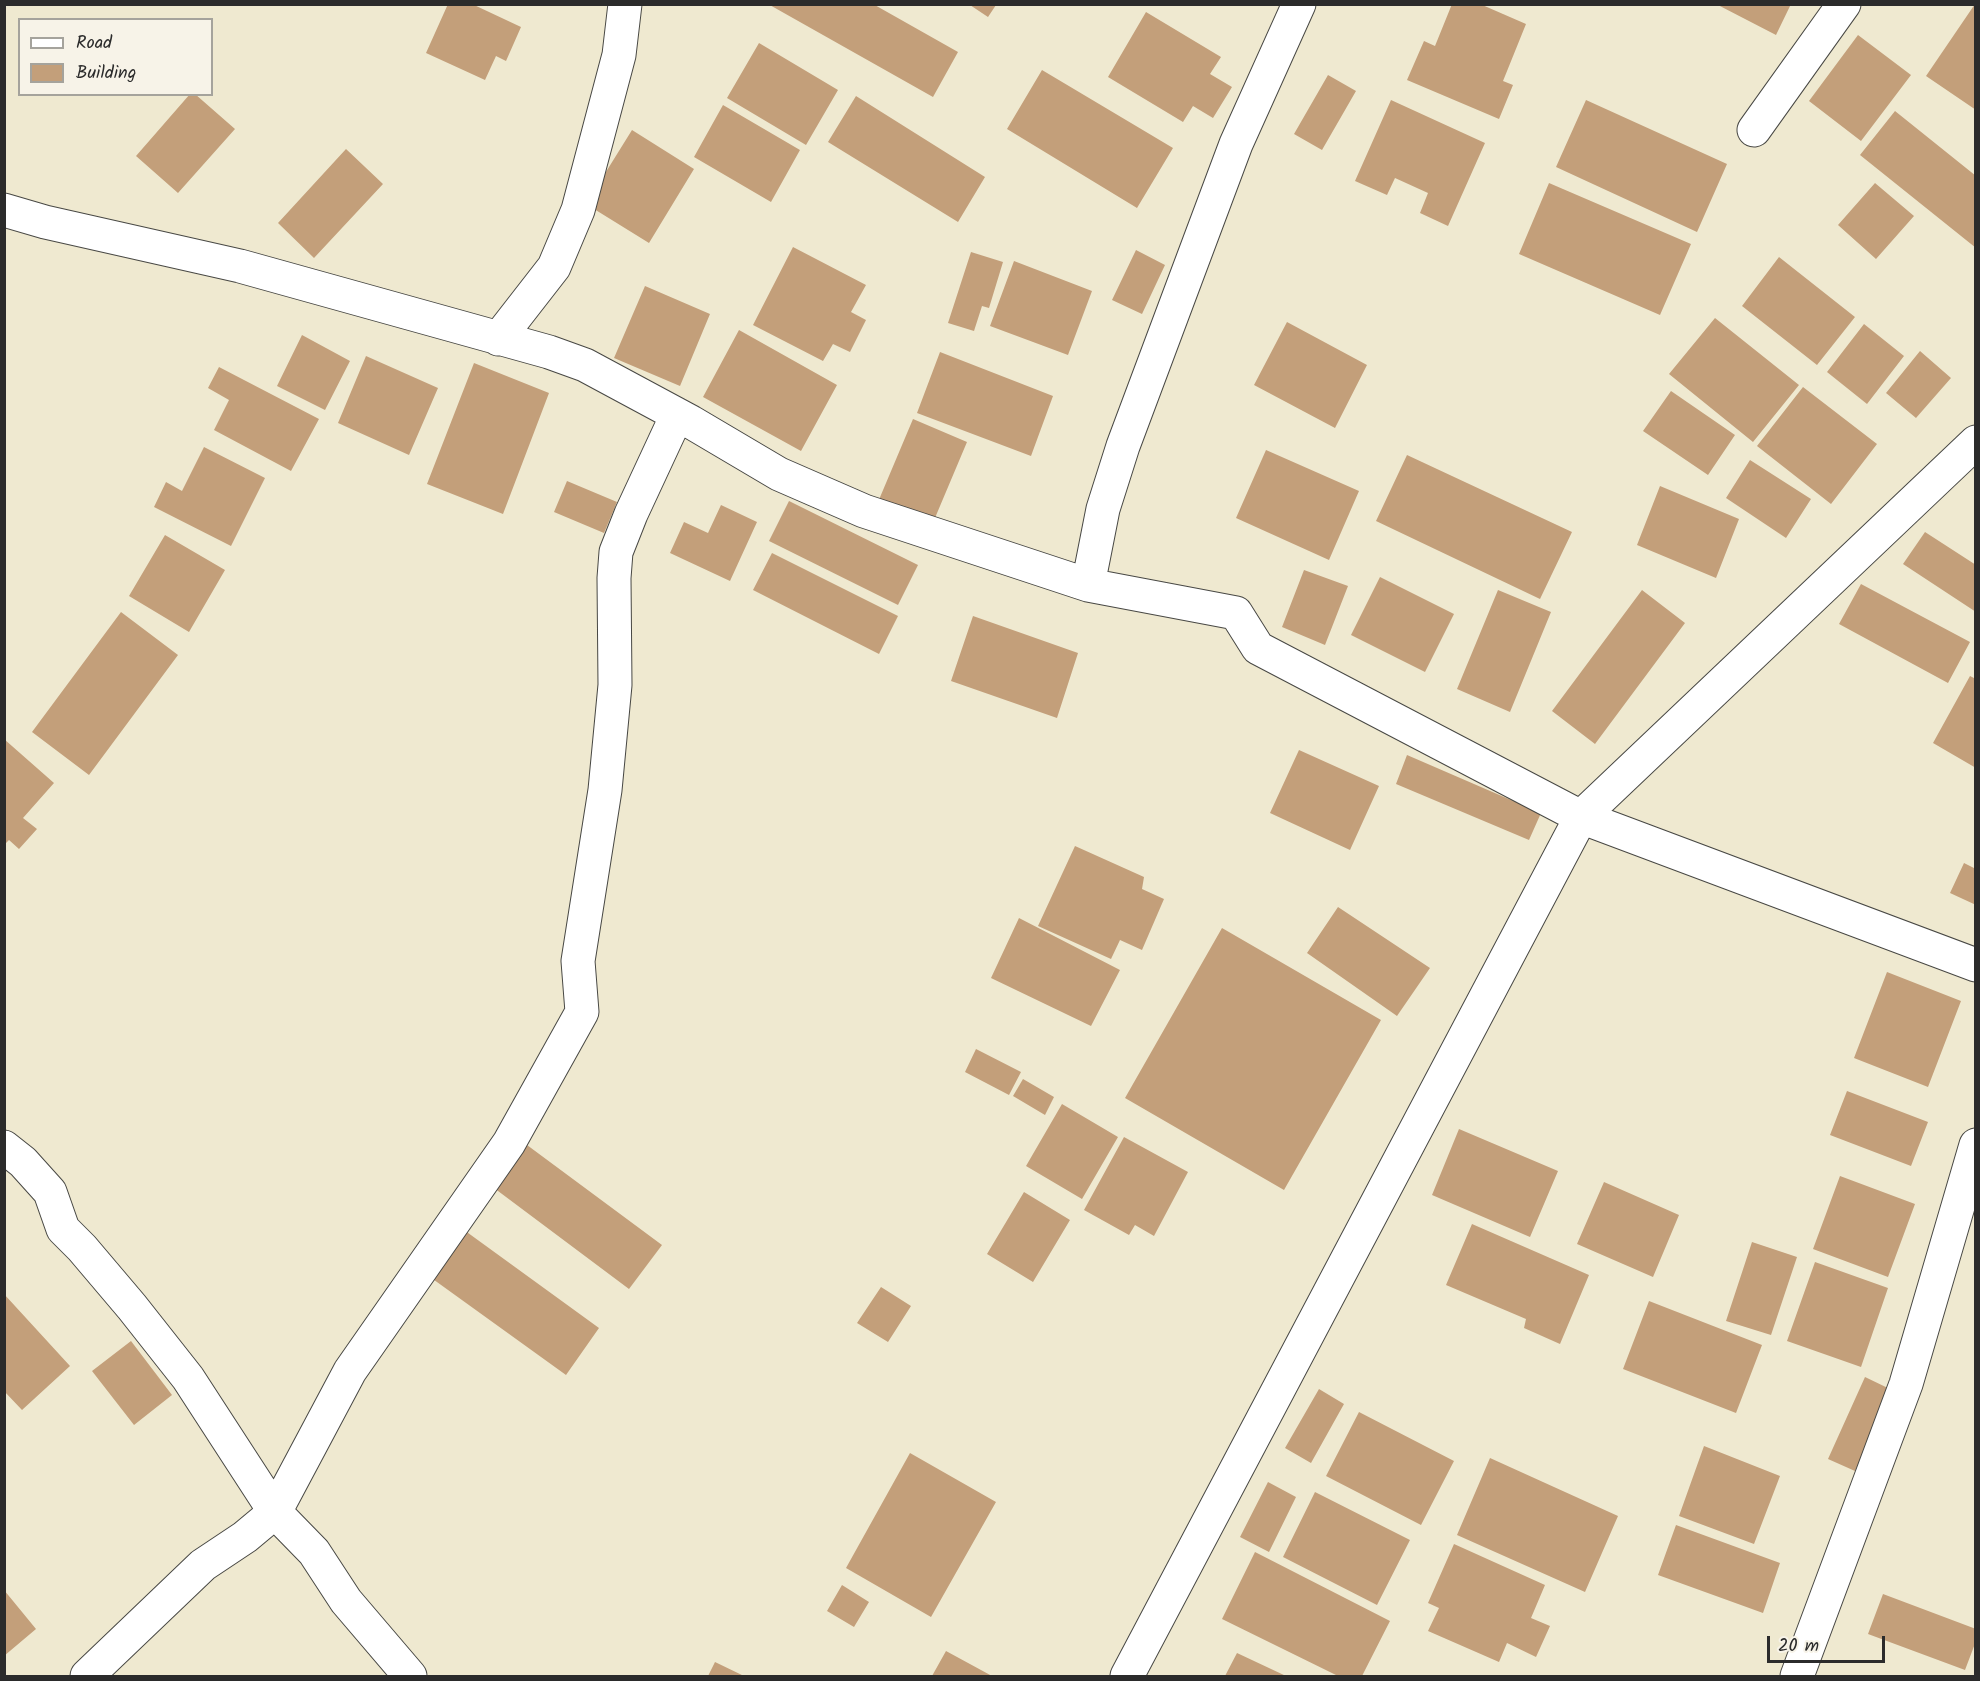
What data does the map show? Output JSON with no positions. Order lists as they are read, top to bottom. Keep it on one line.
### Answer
{"legend":["Road","Building"],"scale_bar":"20 m"}
